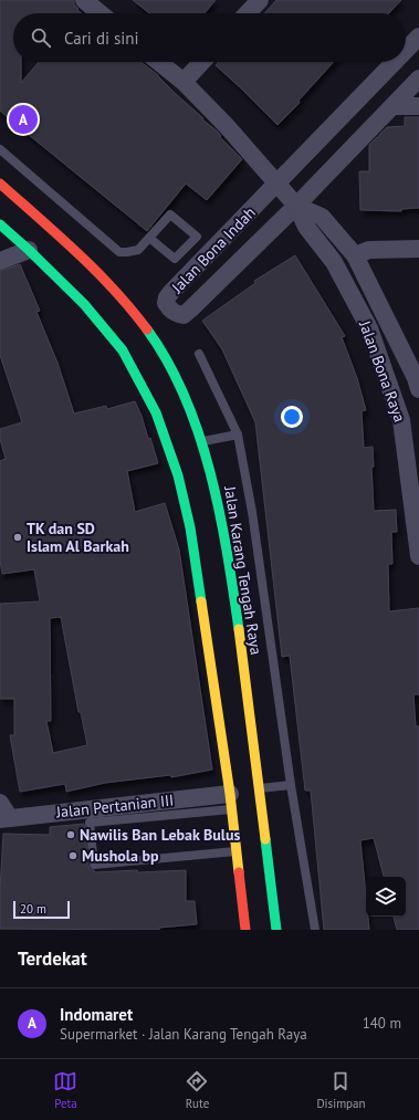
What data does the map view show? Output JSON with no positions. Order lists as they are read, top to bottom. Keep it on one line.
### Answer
{"streets":{"main road":["Jalan Karang Tengah Raya"],"street":["Jalan Bona Indah","Jalan Bona Raya","Jalan Pertanian III"]},"crossings":[["Jalan Bona Indah","Jalan Bona Raya"]],"places":["TK dan SD Islam Al Barkah","Nawilis Ban Lebak Bulus","Mushola bp"],"scale_bar":"20 m","page":{"search":"Cari di sini","pins":"A","scale":"20 m","heading":"Terdekat","list":[{"mark":"A","name":"Indomaret","note":"Supermarket · Jalan Karang Tengah Raya","value":"140 m"}],"nav":["Peta","Rute","Disimpan"]}}
